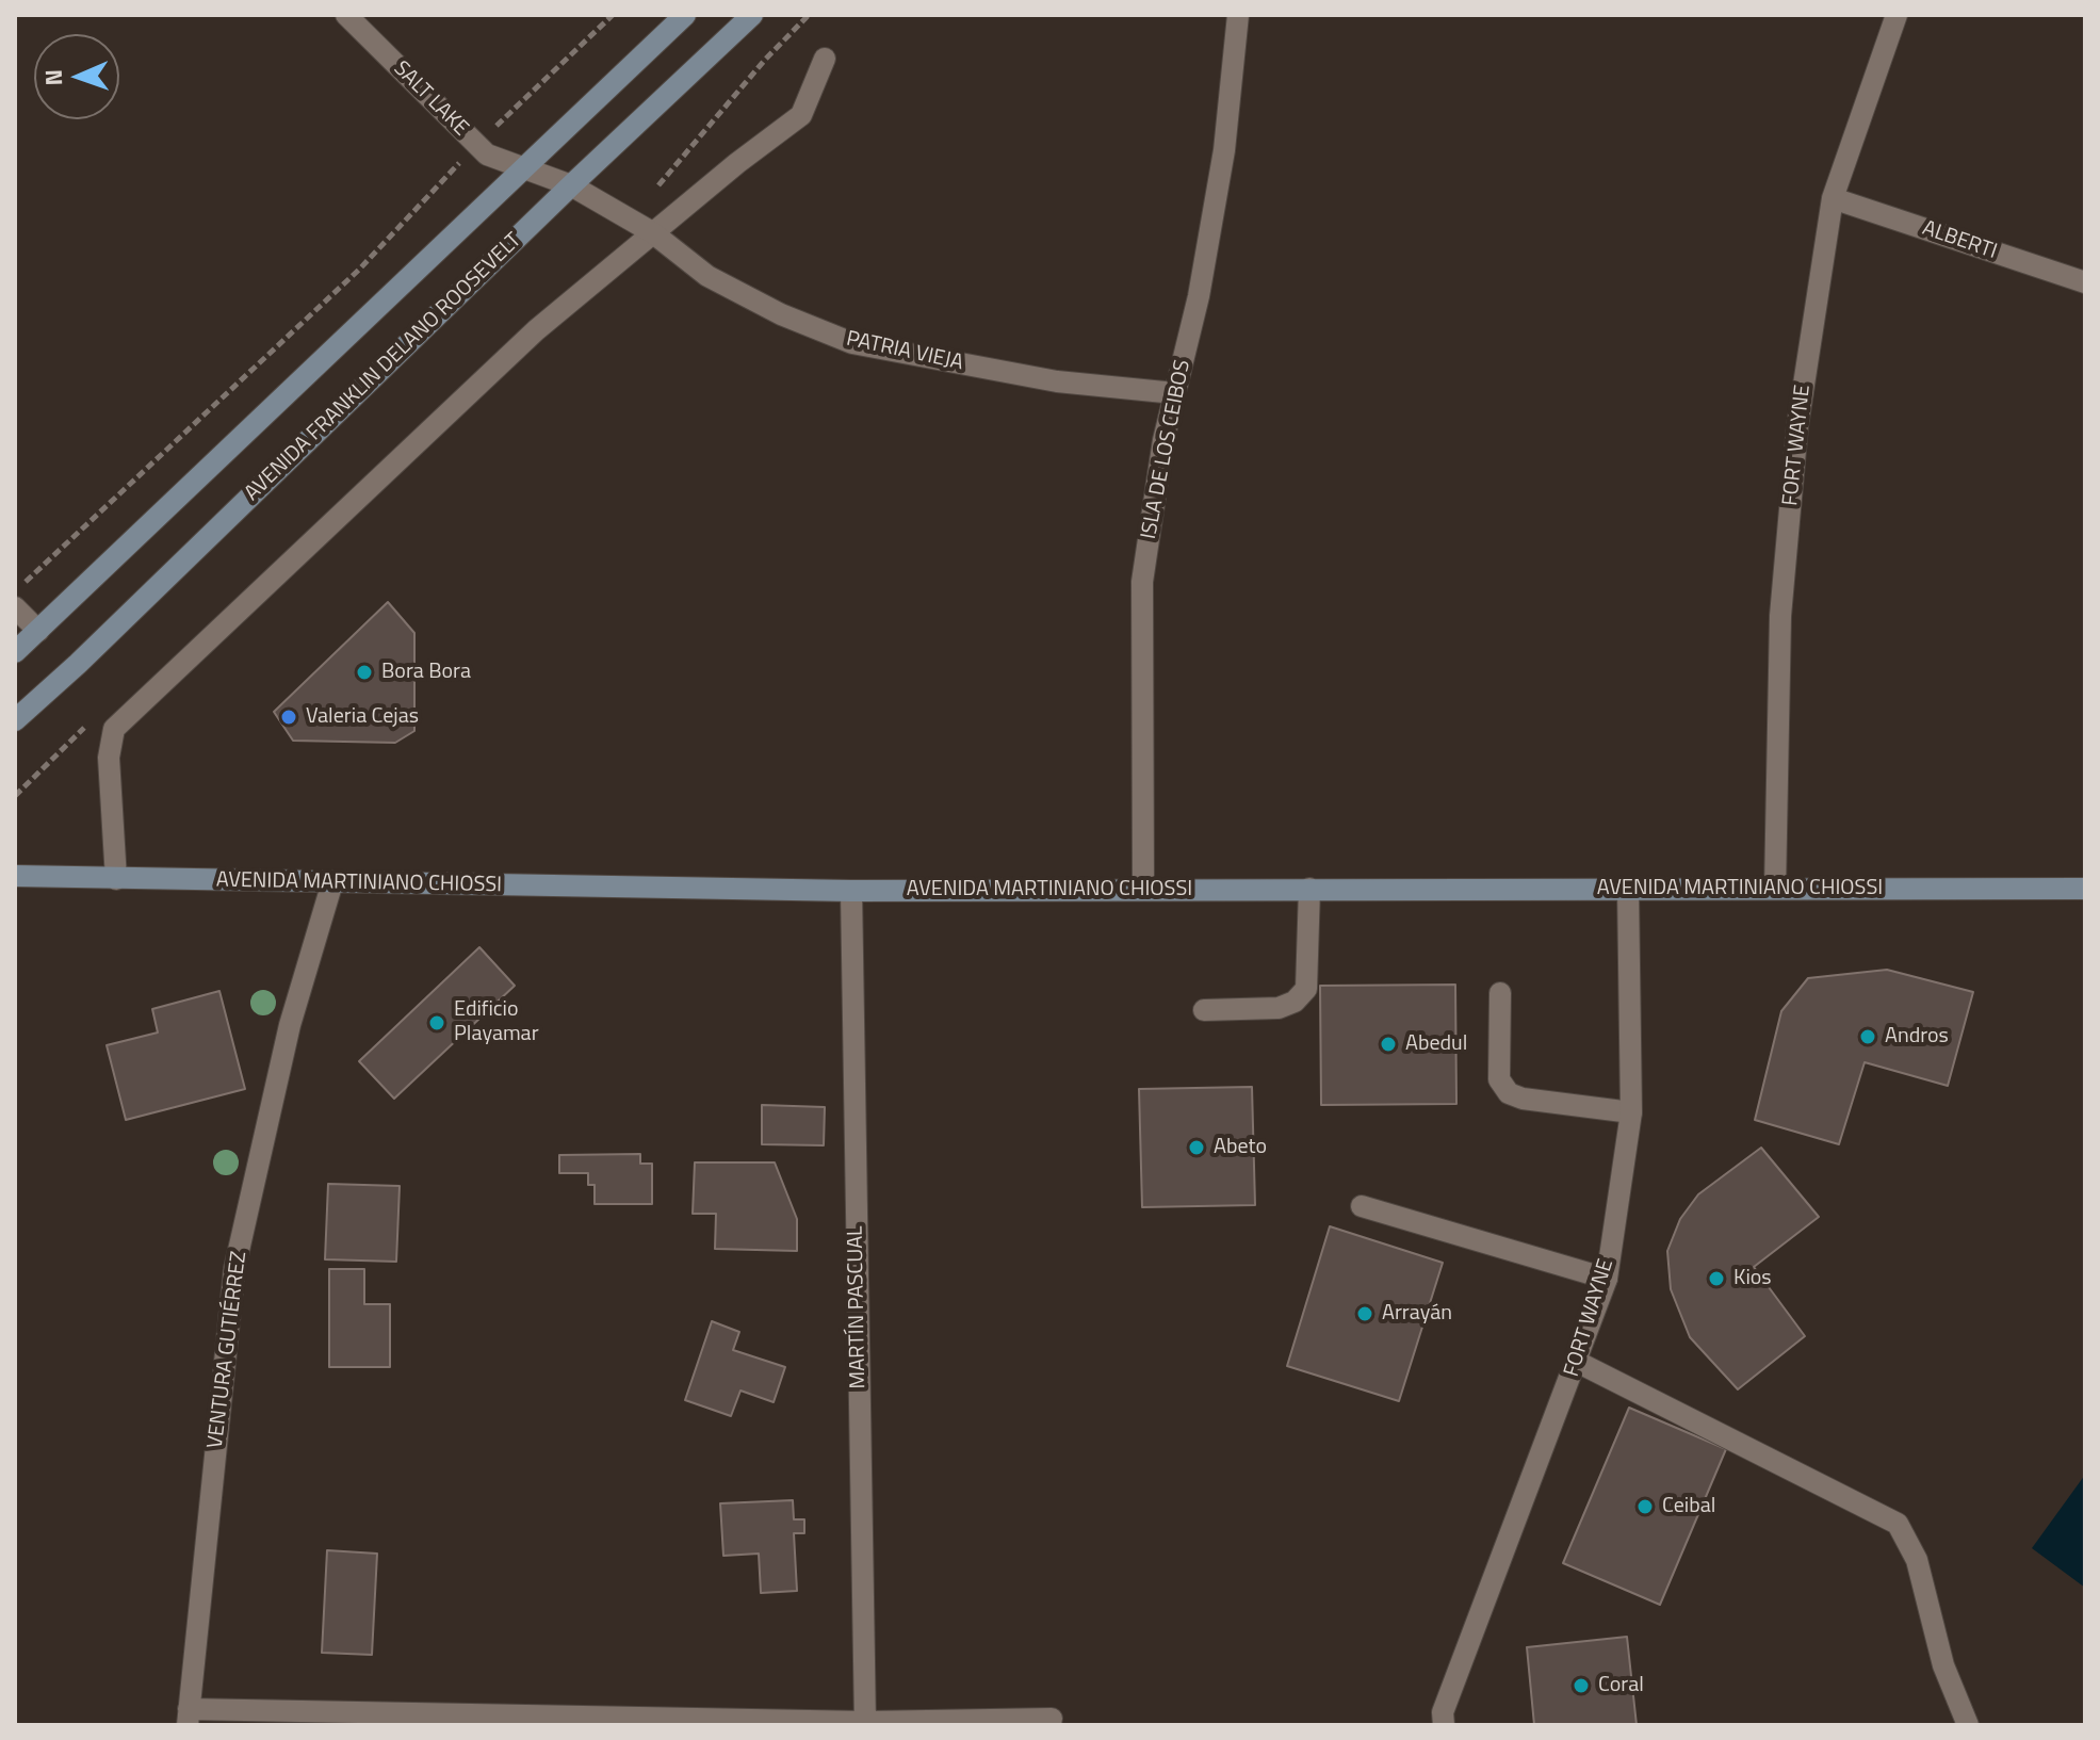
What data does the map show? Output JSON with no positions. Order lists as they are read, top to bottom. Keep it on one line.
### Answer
{"streets":{"street":["SALT LAKE","ALBERTI","PATRIA VIEJA","AVENIDA FRANKLIN DELANO ROOSEVELT","FORT WAYNE","ISLA DE LOS CEIBOS","AVENIDA MARTINIANO CHIOSSI","MARTÍN PASCUAL","VENTURA GUTIÉRREZ"]},"crossings":[["SALT LAKE","PATRIA VIEJA"],["SALT LAKE","AVENIDA FRANKLIN DELANO ROOSEVELT"],["ALBERTI","FORT WAYNE"],["PATRIA VIEJA","AVENIDA FRANKLIN DELANO ROOSEVELT"],["PATRIA VIEJA","ISLA DE LOS CEIBOS"],["FORT WAYNE","AVENIDA MARTINIANO CHIOSSI"],["ISLA DE LOS CEIBOS","AVENIDA MARTINIANO CHIOSSI"],["AVENIDA MARTINIANO CHIOSSI","MARTÍN PASCUAL"],["AVENIDA MARTINIANO CHIOSSI","VENTURA GUTIÉRREZ"]],"places":["Bora Bora","Valeria Cejas","Edificio Playamar","Andros","Abedul","Abeto","Kios","Arrayán","Ceibal","Coral"],"north":"left"}
